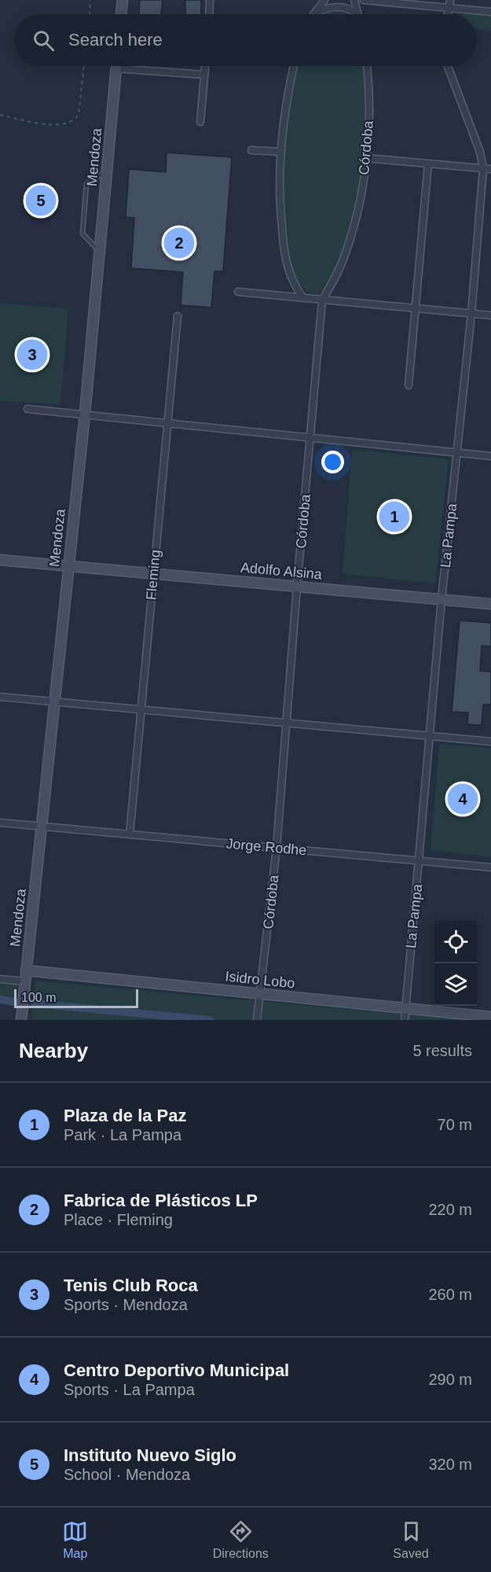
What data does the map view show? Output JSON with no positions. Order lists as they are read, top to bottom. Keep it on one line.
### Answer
{"streets":{"main road":["Mendoza","Adolfo Alsina","Isidro Lobo"],"street":["Córdoba","La Pampa","Fleming","Jorge Rodhe"]},"crossings":[["Córdoba","Adolfo Alsina"],["Córdoba","Jorge Rodhe"],["Córdoba","Isidro Lobo"],["Mendoza","Adolfo Alsina"],["Mendoza","Jorge Rodhe"],["Mendoza","Isidro Lobo"],["La Pampa","Adolfo Alsina"],["La Pampa","Jorge Rodhe"],["La Pampa","Isidro Lobo"],["Adolfo Alsina","Fleming"],["Fleming","Jorge Rodhe"]],"scale_bar":"100 m","page":{"search":"Search here","pins":["5","2","3","1","4"],"scale":"100 m","heading":["Nearby","5 results"],"list":[{"mark":"1","name":"Plaza de la Paz","note":"Park · La Pampa","value":"70 m"},{"mark":"2","name":"Fabrica de Plásticos LP","note":"Place · Fleming","value":"220 m"},{"mark":"3","name":"Tenis Club Roca","note":"Sports · Mendoza","value":"260 m"},{"mark":"4","name":"Centro Deportivo Municipal","note":"Sports · La Pampa","value":"290 m"},{"mark":"5","name":"Instituto Nuevo Siglo","note":"School · Mendoza","value":"320 m"}],"nav":["Map","Directions","Saved"]}}
